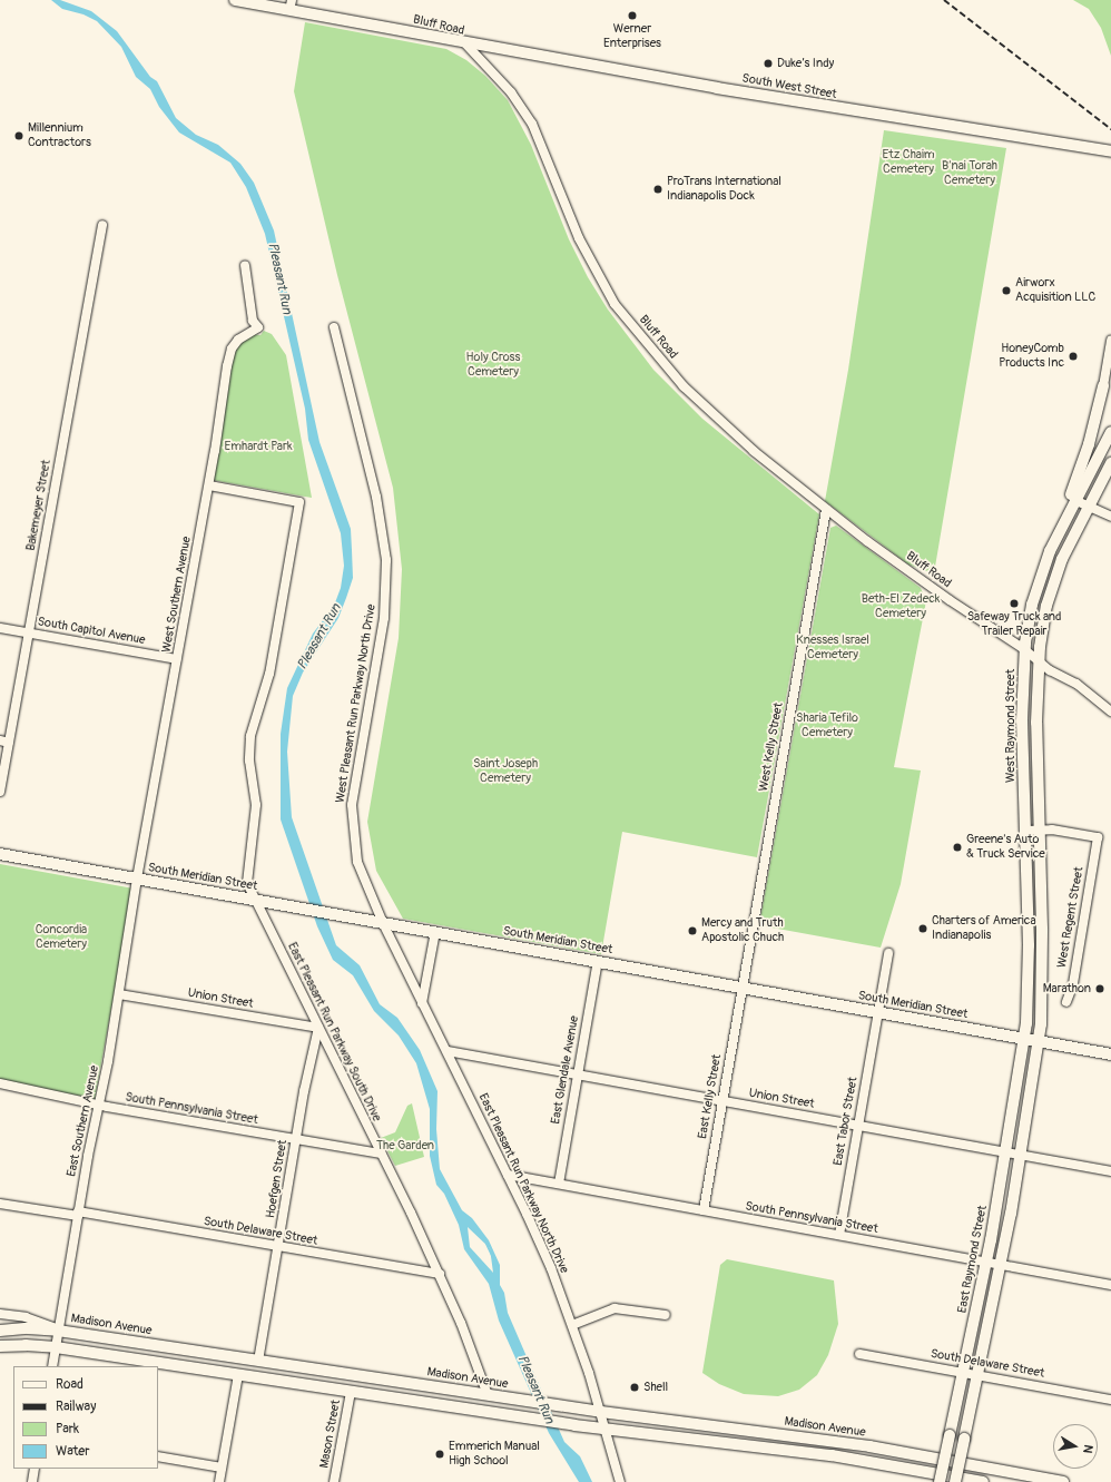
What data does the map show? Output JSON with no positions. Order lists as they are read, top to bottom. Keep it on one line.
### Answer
{"streets":{"main road":["Bluff Road","South West Street","West Raymond Street","South Meridian Street","East Raymond Street","Madison Avenue"],"street":["Bakemeyer Street","West Southern Avenue","South Capitol Avenue","West Pleasant Run Parkway North Drive","West Kelly Street","West Regent Street","Union Street","East Pleasant Run Parkway South Drive","East Glendale Avenue","East Kelly Street","South Pennsylvania Street","East Southern Avenue","East Tabor Street","Hoefgen Street","East Pleasant Run Parkway North Drive","South Delaware Street","Mason Street"]},"crossings":[["Bluff Road","South West Street"],["Bluff Road","West Raymond Street"],["Bluff Road","West Kelly Street"],["Bakemeyer Street","South Capitol Avenue"],["West Southern Avenue","South Capitol Avenue"],["West Southern Avenue","South Meridian Street"],["West Southern Avenue","East Pleasant Run Parkway South Drive"],["West Southern Avenue","East Southern Avenue"],["West Pleasant Run Parkway North Drive","South Meridian Street"],["West Pleasant Run Parkway North Drive","East Pleasant Run Parkway North Drive"],["West Raymond Street","South Meridian Street"],["West Raymond Street","West Regent Street"],["West Raymond Street","East Raymond Street"],["West Kelly Street","South Meridian Street"],["West Kelly Street","East Kelly Street"],["South Meridian Street","East Pleasant Run Parkway South Drive"],["South Meridian Street","East Glendale Avenue"],["South Meridian Street","East Kelly Street"],["South Meridian Street","East Southern Avenue"],["South Meridian Street","East Tabor Street"],["South Meridian Street","East Pleasant Run Parkway North Drive"],["South Meridian Street","East Raymond Street"],["Union Street","East Pleasant Run Parkway South Drive"],["Union Street","East Glendale Avenue"],["Union Street","East Kelly Street"],["Union Street","East Southern Avenue"],["Union Street","East Tabor Street"],["Union Street","Hoefgen Street"],["Union Street","East Pleasant Run Parkway North Drive"],["Union Street","East Raymond Street"],["East Pleasant Run Parkway South Drive","South Pennsylvania Street"],["East Pleasant Run Parkway South Drive","Hoefgen Street"],["East Pleasant Run Parkway South Drive","South Delaware Street"],["East Pleasant Run Parkway South Drive","Madison Avenue"],["East Glendale Avenue","South Pennsylvania Street"],["East Kelly Street","South Pennsylvania Street"],["South Pennsylvania Street","East Southern Avenue"],["South Pennsylvania Street","East Tabor Street"],["South Pennsylvania Street","Hoefgen Street"],["South Pennsylvania Street","East Pleasant Run Parkway North Drive"],["South Pennsylvania Street","East Raymond Street"],["East Southern Avenue","South Delaware Street"],["East Southern Avenue","Madison Avenue"],["Hoefgen Street","South Delaware Street"],["Hoefgen Street","Madison Avenue"],["East Pleasant Run Parkway North Drive","Madison Avenue"],["South Delaware Street","East Raymond Street"]],"water":["Pleasant Run"],"parks":["Etz Chaim Cemetery","B'nai Torah Cemetery","Holy Cross Cemetery","Emhardt Park","Beth-El Zedeck Cemetery","Knesses Israel Cemetery","Sharia Tefilo Cemetery","Saint Joseph Cemetery","Concordia Cemetery","The Garden"],"places":["Werner Enterprises","Duke’s Indy","Millennium Contractors","ProTrans International Indianapolis Dock","Airworx Acquisition LLC","HoneyComb Products Inc","Safeway Truck and Trailer Repair","Greene's Auto & Truck Service","Charters of America Indianapolis","Mercy and Truth Apostolic Chuch","Marathon","Shell","Emmerich Manual High School"],"legend":["Road","Railway","Park","Water"],"north":"right"}
